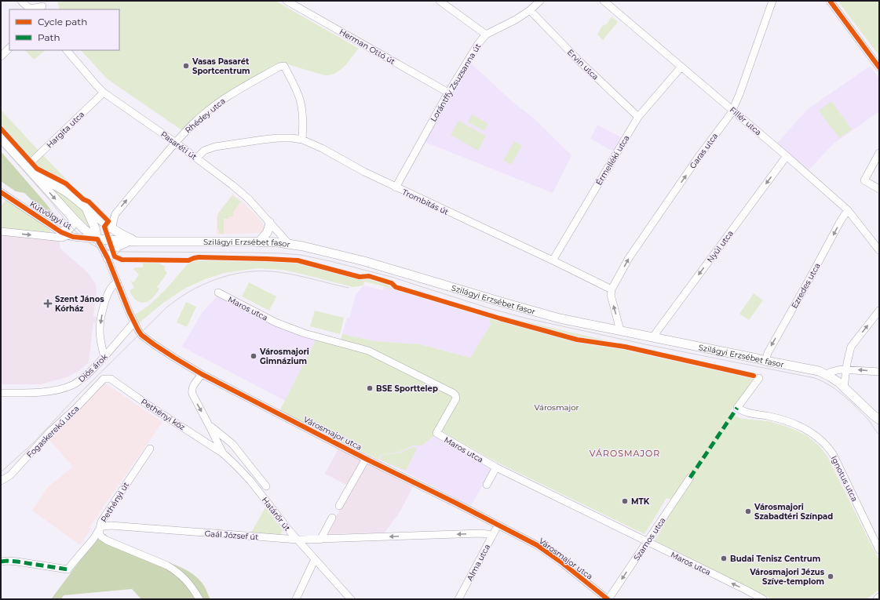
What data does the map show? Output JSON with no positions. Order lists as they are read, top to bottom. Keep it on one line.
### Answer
{"streets":{"main road":["Szilágyi Erzsébet fasor"],"street":["Herman Ottó út","Ervin utca","Lorántffy Zsuzsanna út","Rhédey utca","Fillér utca","Hargita utca","Pasaréti út","Garas utca","Érmelléki utca","Trombitás út","Kútvölgyi út","Nyúl utca","Ezredes utca","Maros utca","Diós árok","Pethényi köz","Fogaskerekű utca","Városmajor utca","Ignotus utca","Pethényi út","Határőr út","Gaál József út","Szamos utca","Alma utca"]},"crossings":[["Herman Ottó út","Lorántffy Zsuzsanna út"],["Ervin utca","Lorántffy Zsuzsanna út"],["Ervin utca","Érmelléki utca"],["Lorántffy Zsuzsanna út","Trombitás út"],["Rhédey utca","Pasaréti út"],["Rhédey utca","Trombitás út"],["Rhédey utca","Szilágyi Erzsébet fasor"],["Fillér utca","Garas utca"],["Fillér utca","Érmelléki utca"],["Fillér utca","Nyúl utca"],["Fillér utca","Ezredes utca"],["Hargita utca","Pasaréti út"],["Hargita utca","Szilágyi Erzsébet fasor"],["Pasaréti út","Trombitás út"],["Pasaréti út","Szilágyi Erzsébet fasor"],["Garas utca","Trombitás út"],["Érmelléki utca","Trombitás út"],["Kútvölgyi út","Szilágyi Erzsébet fasor"],["Kútvölgyi út","Városmajor utca"],["Szilágyi Erzsébet fasor","Nyúl utca"],["Szilágyi Erzsébet fasor","Ezredes utca"],["Szilágyi Erzsébet fasor","Városmajor utca"],["Maros utca","Szamos utca"],["Diós árok","Városmajor utca"],["Pethényi köz","Fogaskerekű utca"],["Pethényi köz","Határőr út"],["Városmajor utca","Határőr út"],["Városmajor utca","Szamos utca"],["Városmajor utca","Alma utca"],["Pethényi út","Gaál József út"],["Határőr út","Gaál József út"],["Gaál József út","Alma utca"]],"one_way":["Garas utca","Nyúl utca","Ezredes utca","Gaál József út","Szamos utca"],"districts":["VÁROSMAJOR"],"parks":["Városmajor"],"places":{"other":["Vasas Pasarét Sportcentrum","Városmajori Gimnázium","BSE Sporttelep","MTK","Városmajori Szabadtéri Színpad","Budai Tenisz Centrum","Városmajori Jézus Szíve-templom"],"health":["Szent János Kórház"]},"legend":["Cycle path","Path"]}
